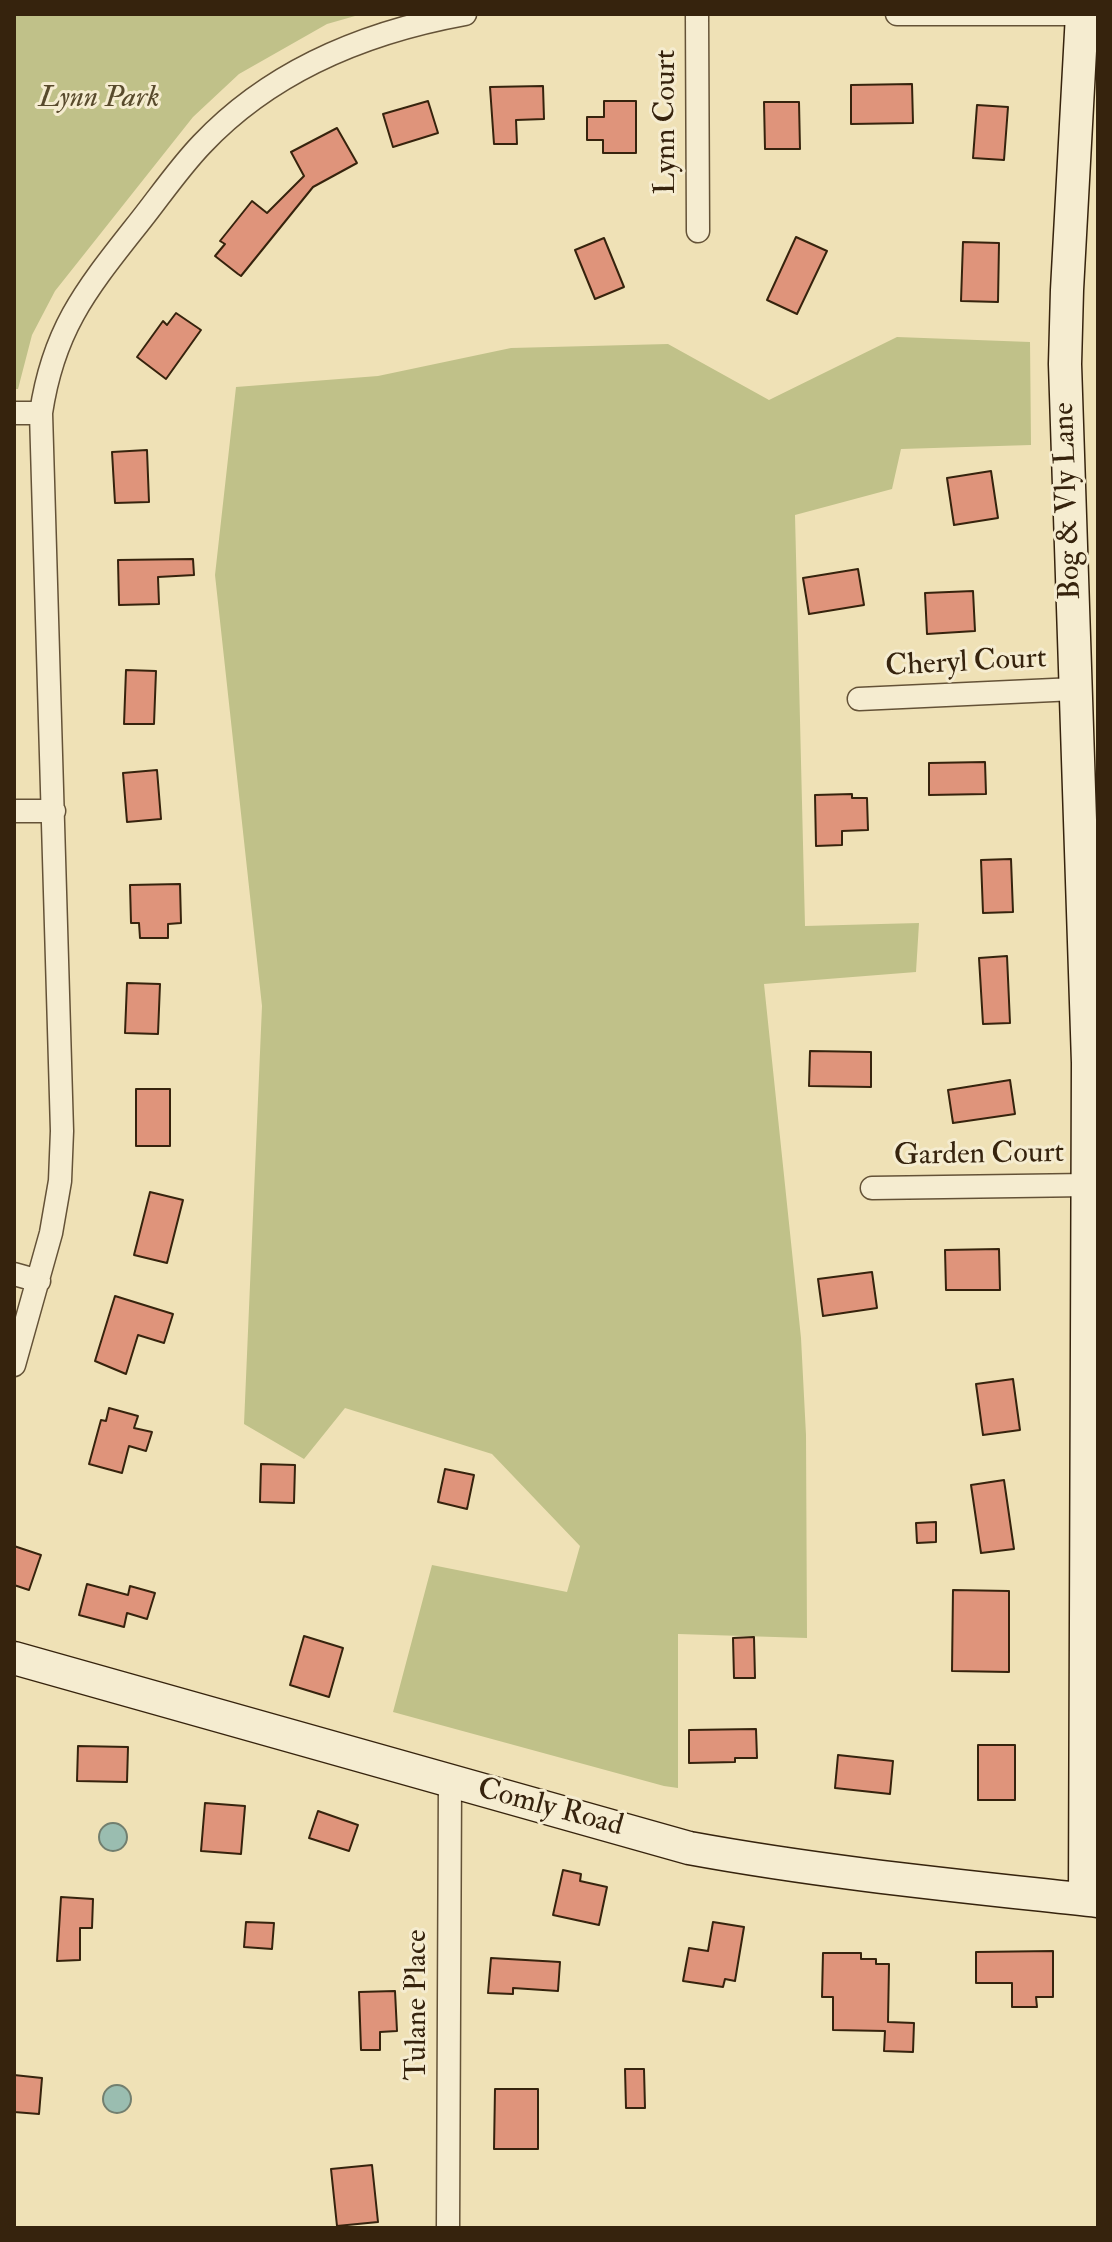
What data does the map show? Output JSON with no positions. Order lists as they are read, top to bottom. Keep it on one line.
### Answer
{"streets":{"street":["Lynn Court","Bog & Vly Lane","Cheryl Court","Garden Court","Comly Road","Tulane Place"]},"crossings":[["Bog & Vly Lane","Cheryl Court"],["Bog & Vly Lane","Garden Court"],["Bog & Vly Lane","Comly Road"],["Comly Road","Tulane Place"]],"parks":["Lynn Park"]}
